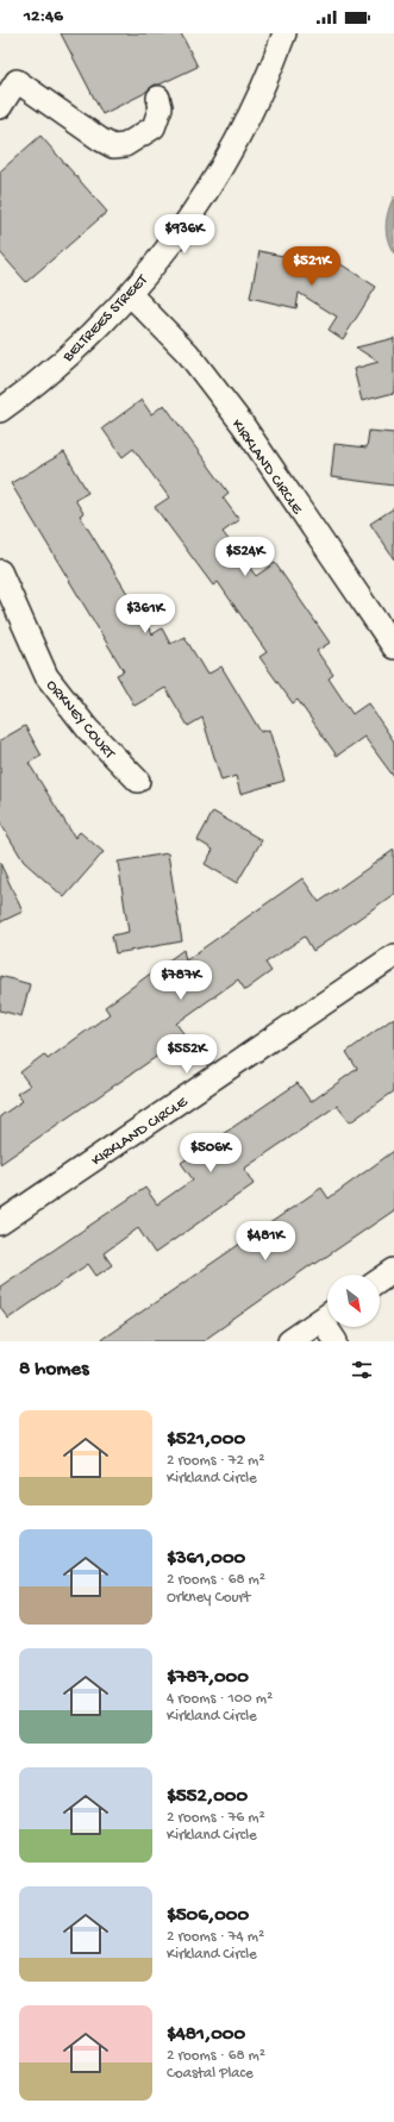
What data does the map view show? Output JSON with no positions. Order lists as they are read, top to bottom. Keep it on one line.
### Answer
{"streets":{"street":["BELTREES STREET","KIRKLAND CIRCLE","ORKNEY COURT"]},"crossings":[["BELTREES STREET","KIRKLAND CIRCLE"]],"north":"bottom right","page":{"status":"12:46","price":["$936K","$521K","$524K","$361K","$787K","$552K","$506K","$481K"],"heading":"8 homes","list":[{"name":"$521,000","note":"2 rooms · 72 m² · Kirkland Circle"},{"name":"$361,000","note":"2 rooms · 68 m² · Orkney Court"},{"name":"$787,000","note":"4 rooms · 100 m² · Kirkland Circle"},{"name":"$552,000","note":"2 rooms · 76 m² · Kirkland Circle"},{"name":"$506,000","note":"2 rooms · 74 m² · Kirkland Circle"},{"name":"$481,000","note":"2 rooms · 68 m² · Coastal Place"}]}}
